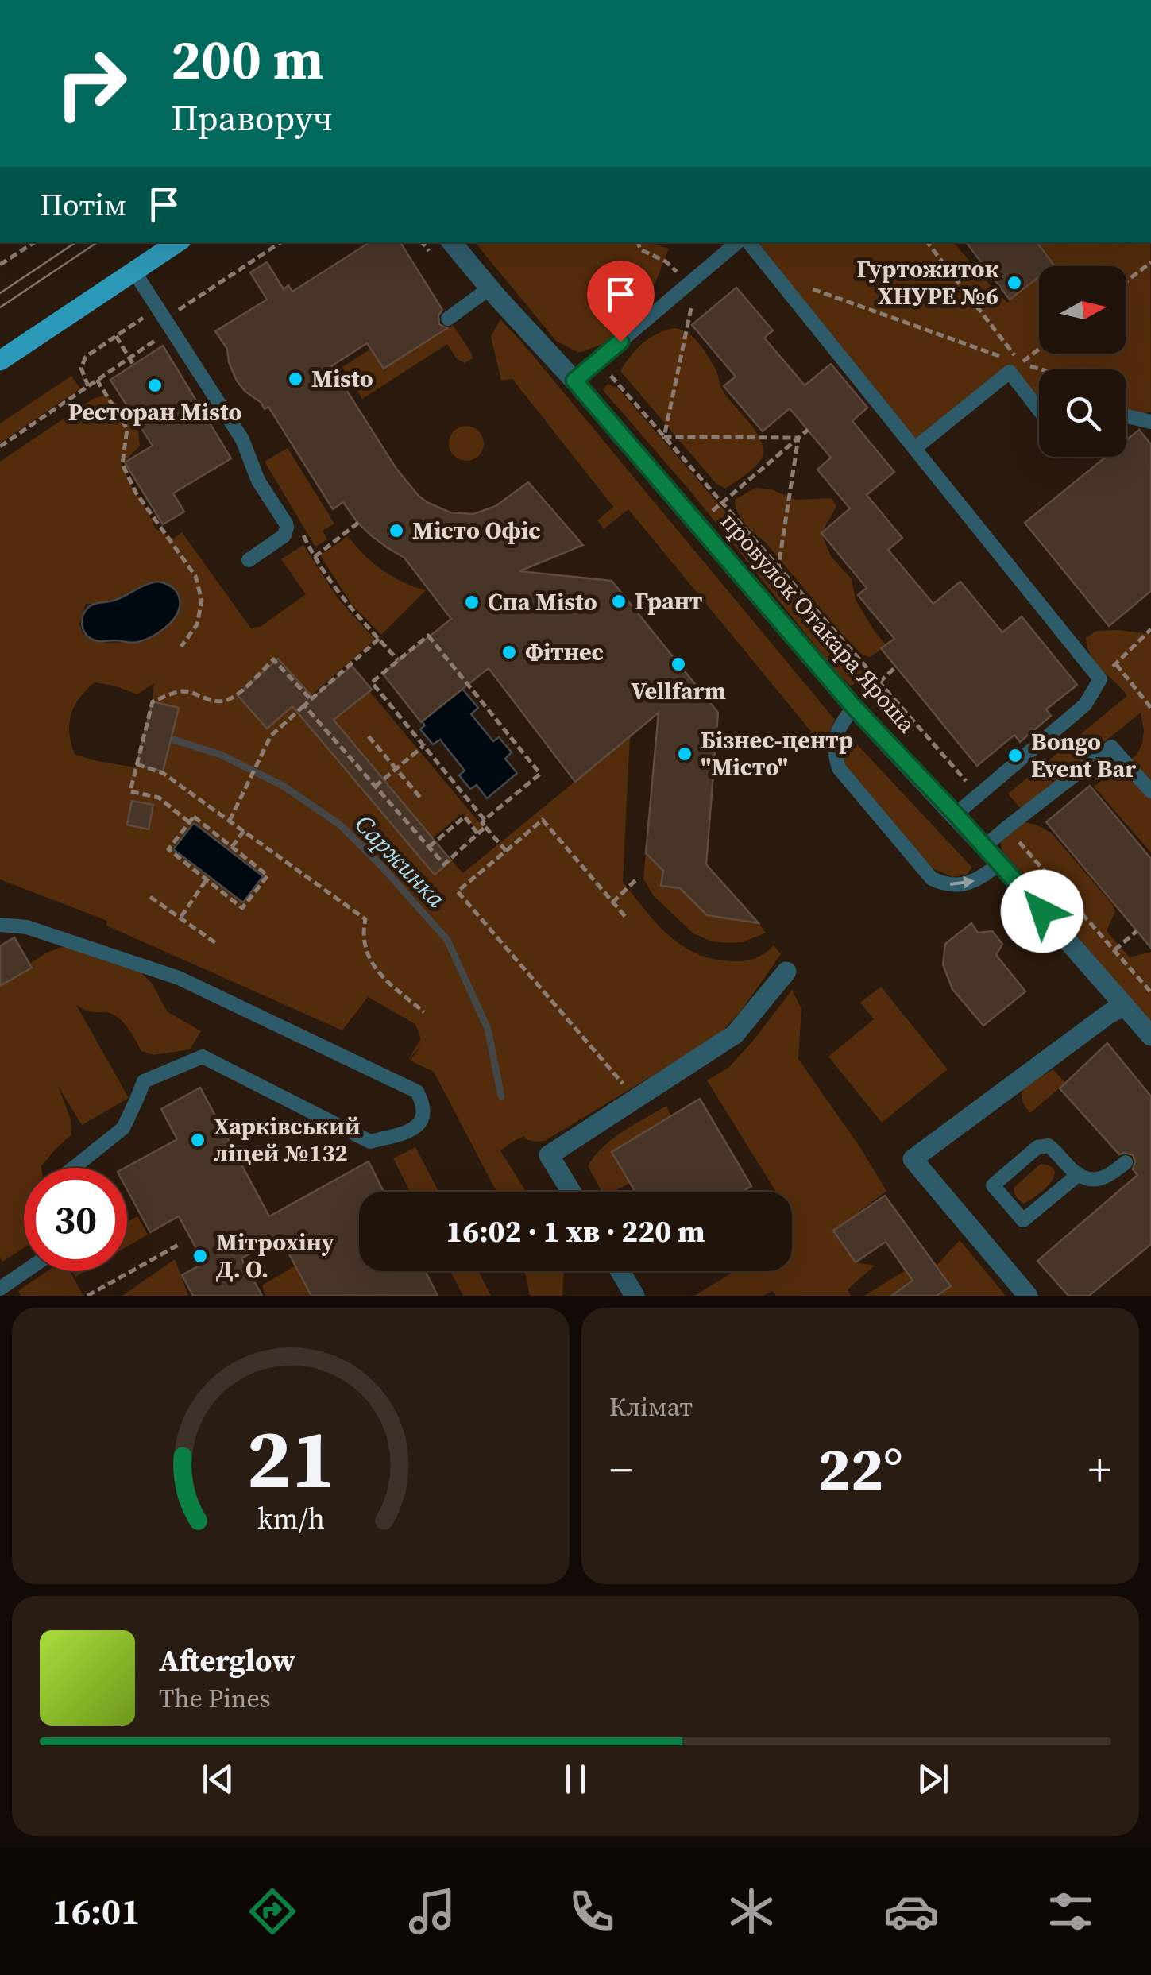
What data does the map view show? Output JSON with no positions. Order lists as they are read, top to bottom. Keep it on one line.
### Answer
{"streets":{"street":["провулок Отакара Яроша"]},"water":["Саржинка"],"places":["Гуртожиток ХНУРЕ №6","Misto","Ресторан Misto","Місто Офіс","Грант","Спа Misto","Фітнес","Vellfarm","Бізнес-центр \"Місто\"","Bongo Event Bar","Харківський ліцей №132","Мітрохіну Д. О."],"north":"right","page":{"turn":["200 m","Праворуч"],"then":"Потім","limit":"30","trip":"16:02 · 1 хв · 220 m","tile":"Клімат","heat":["−","22°","+"],"song":["Afterglow","The Pines"],"tabs":"16:01","gauge":["21","km/h"]}}
